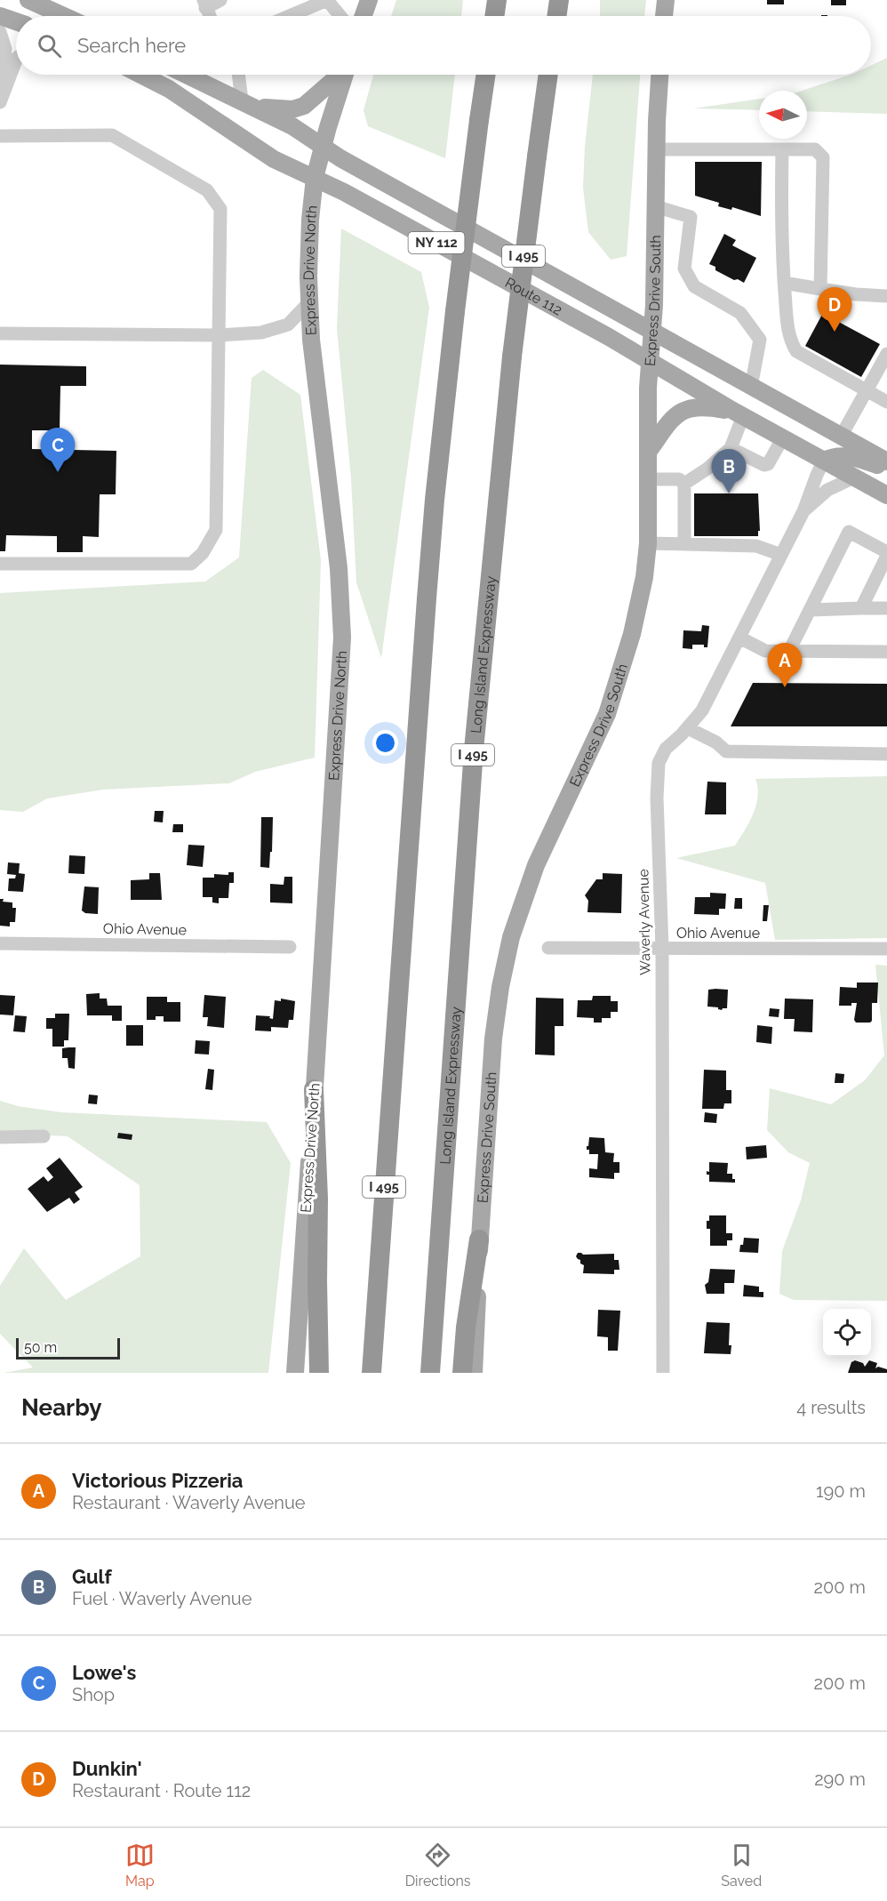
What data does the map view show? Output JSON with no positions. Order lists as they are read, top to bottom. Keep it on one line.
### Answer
{"streets":{"highway":["I 495","Long Island Expressway"],"main road":["NY 112","Express Drive North","Route 112","Express Drive South"],"street":["Waverly Avenue","Ohio Avenue"]},"crossings":[["Express Drive North","Route 112"],["Route 112","Express Drive South"],["Route 112","Waverly Avenue"],["Waverly Avenue","Ohio Avenue"]],"scale_bar":"50 m","north":"left","page":{"search":"Search here","pins":["D","C","B","A"],"scale":"50 m","heading":["Nearby","4 results"],"list":[{"mark":"A","name":"Victorious Pizzeria","note":"Restaurant · Waverly Avenue","value":"190 m"},{"mark":"B","name":"Gulf","note":"Fuel · Waverly Avenue","value":"200 m"},{"mark":"C","name":"Lowe's","note":"Shop","value":"200 m"},{"mark":"D","name":"Dunkin'","note":"Restaurant · Route 112","value":"290 m"}],"nav":["Map","Directions","Saved"]}}
